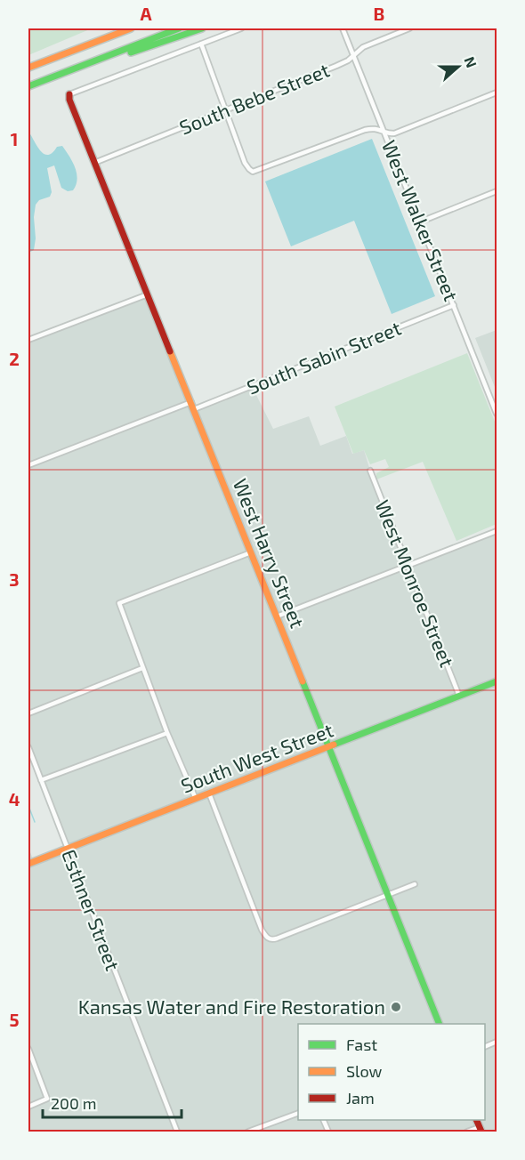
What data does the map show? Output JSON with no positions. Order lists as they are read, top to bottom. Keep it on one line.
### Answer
{"streets":{"main road":["West Harry Street","South West Street"],"street":["South Bebe Street","West Walker Street","South Sabin Street","West Monroe Street","Esthner Street"]},"crossings":[["South Bebe Street","West Walker Street"],["South Bebe Street","West Harry Street"],["West Walker Street","South Sabin Street"],["South Sabin Street","West Harry Street"],["West Harry Street","South West Street"],["West Monroe Street","South West Street"],["South West Street","Esthner Street"]],"places":["Kansas Water and Fire Restoration"],"legend":["Fast","Slow","Jam"],"scale_bar":"200 m","north":"right","grid":{"columns":["A","B"],"rows":["1","2","3","4","5"]}}
